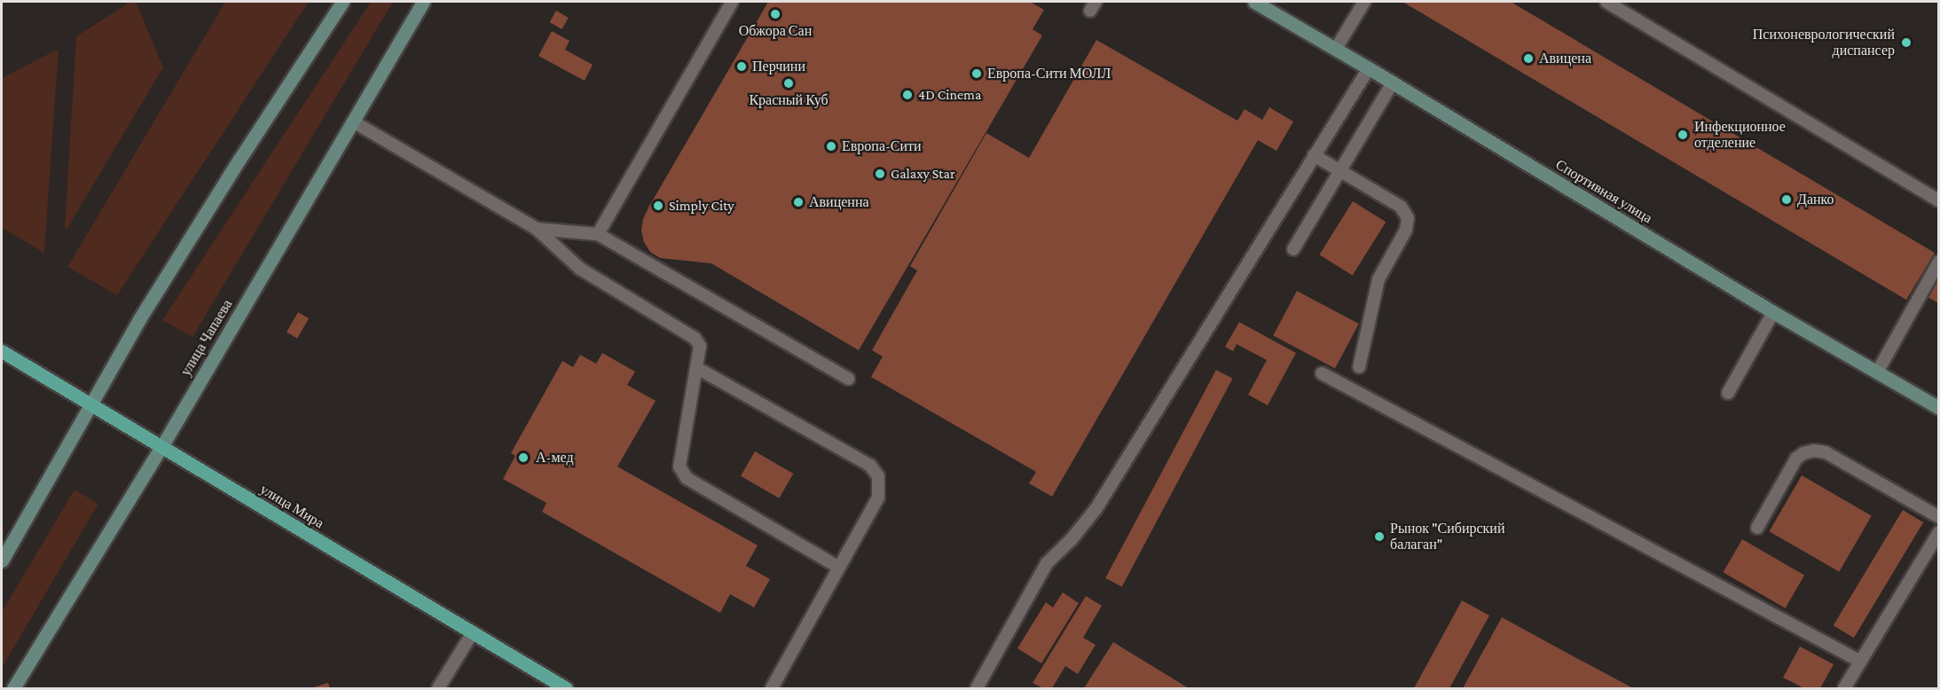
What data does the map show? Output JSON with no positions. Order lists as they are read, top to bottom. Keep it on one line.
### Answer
{"streets":{"main road":["Спортивная улица","улица Чапаева","улица Мира"]},"crossings":[["улица Чапаева","улица Мира"]],"places":["Обжора Сан","Психоневрологический диспансер","Авицена","Перчини","Европа-Сити МОЛЛ","Красный Куб","4D Cinema","Инфекционное отделение","Европа-Сити","Galaxy Star","Данко","Авиценна","Simply City","А-мед","Рынок \"Сибирский балаган\""]}
